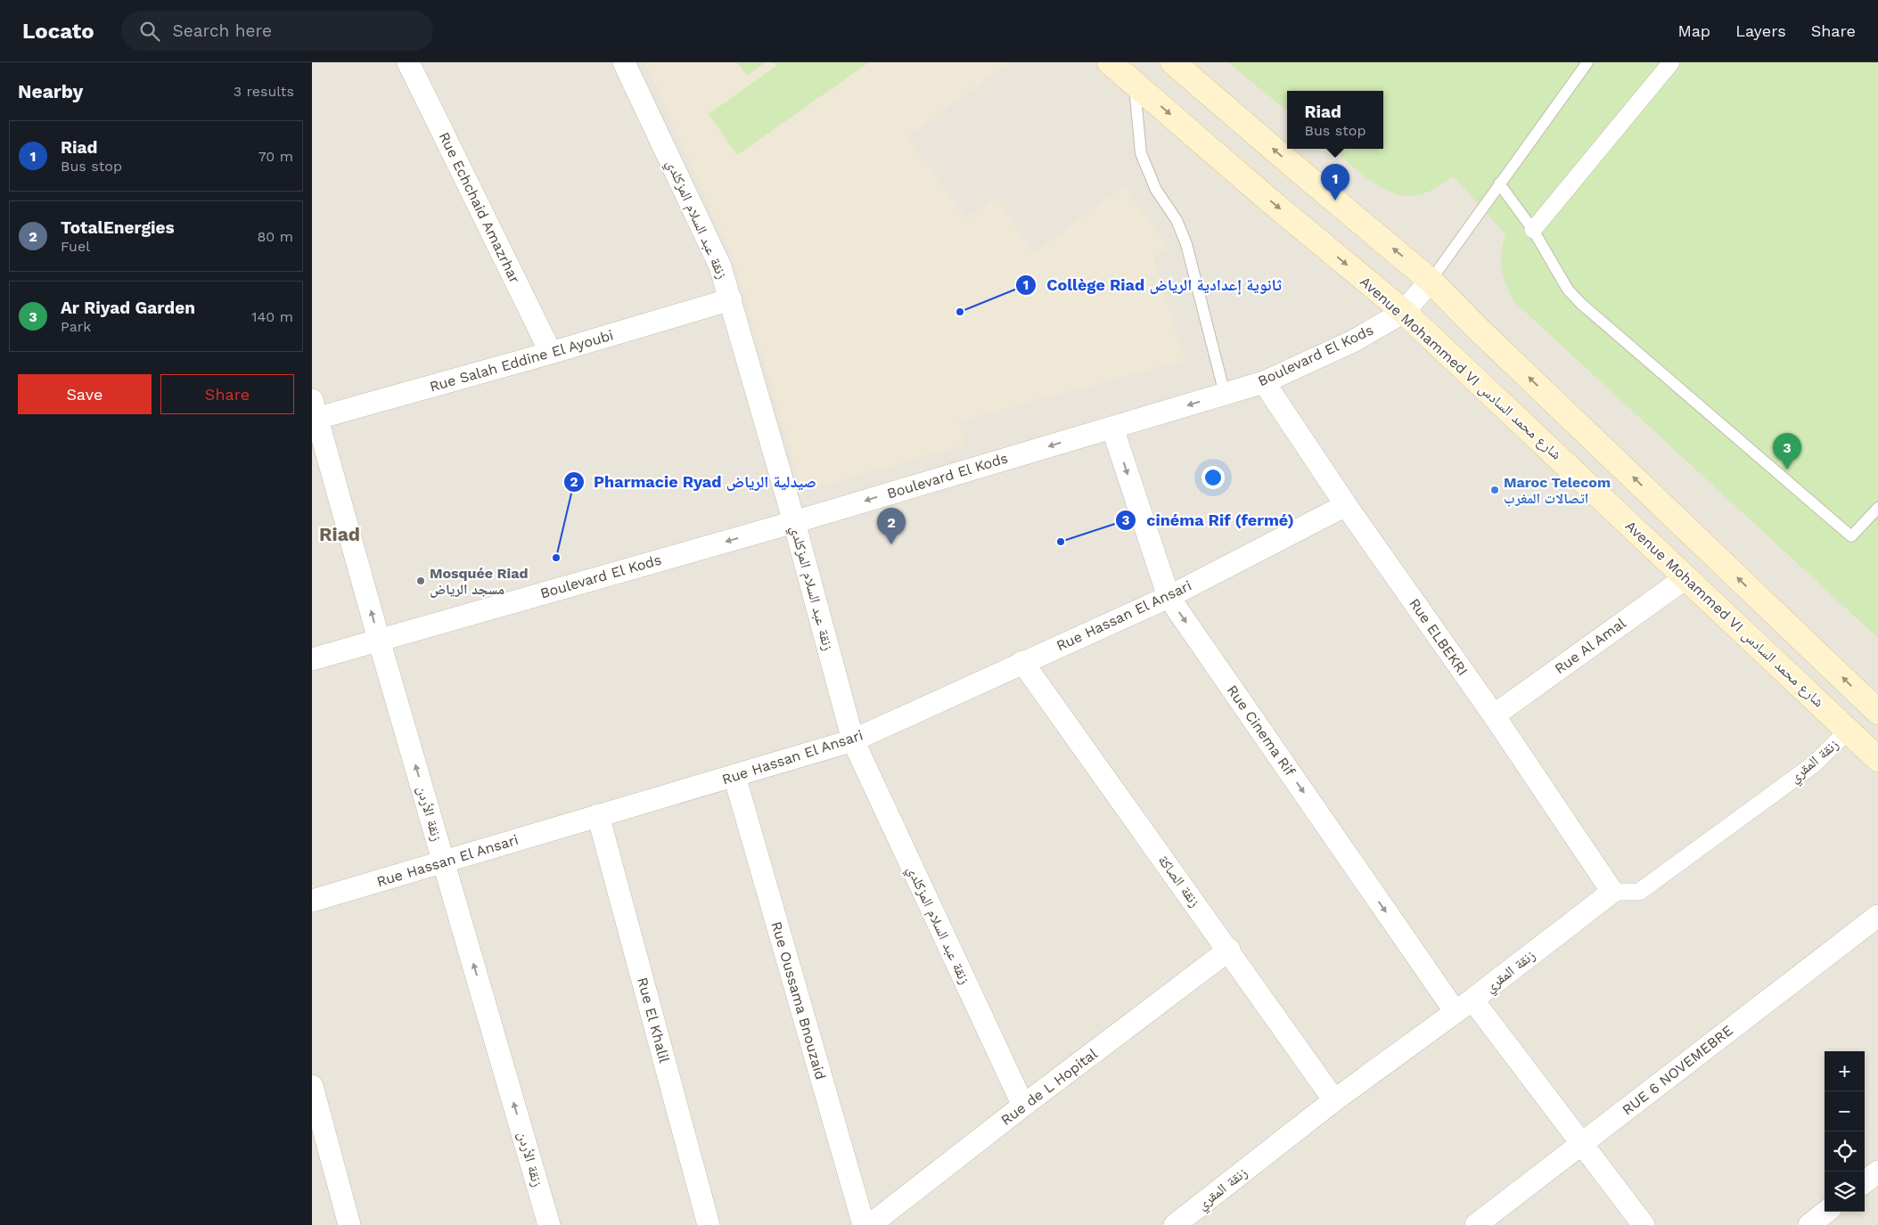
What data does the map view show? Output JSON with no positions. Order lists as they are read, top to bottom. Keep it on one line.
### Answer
{"streets":{"main road":["Avenue Mohammed VI شارع محمد السادس"],"street":["Rue Echchaid Amazrhar","زنقة عبد السلام المزكلدي","Boulevard El Kods","Rue Salah Eddine El Ayoubi","Rue Hassan El Ansari","Rue ELBEKRI","Rue Al Amal","Rue Cinema Rif","زنقة المقري","زنقة الأردن","زنقة الصاكة","Rue Oussama Bnouzaid","Rue El Khalil","RUE 6 NOVEMEBRE","Rue de L Hopital"]},"crossings":[["Rue Echchaid Amazrhar","Rue Salah Eddine El Ayoubi"],["زنقة عبد السلام المزكلدي","Boulevard El Kods"],["زنقة عبد السلام المزكلدي","Rue Salah Eddine El Ayoubi"],["زنقة عبد السلام المزكلدي","Rue Hassan El Ansari"],["زنقة عبد السلام المزكلدي","Rue de L Hopital"],["Boulevard El Kods","Avenue Mohammed VI شارع محمد السادس"],["Boulevard El Kods","Rue ELBEKRI"],["Boulevard El Kods","Rue Cinema Rif"],["Boulevard El Kods","زنقة الأردن"],["Rue Salah Eddine El Ayoubi","زنقة الأردن"],["Avenue Mohammed VI شارع محمد السادس","Rue Al Amal"],["Avenue Mohammed VI شارع محمد السادس","زنقة المقري"],["Rue Hassan El Ansari","Rue ELBEKRI"],["Rue Hassan El Ansari","Rue Cinema Rif"],["Rue Hassan El Ansari","زنقة الأردن"],["Rue Hassan El Ansari","زنقة الصاكة"],["Rue Hassan El Ansari","Rue Oussama Bnouzaid"],["Rue Hassan El Ansari","Rue El Khalil"],["Rue ELBEKRI","Rue Al Amal"],["Rue ELBEKRI","زنقة المقري"],["Rue Cinema Rif","زنقة المقري"],["Rue Cinema Rif","RUE 6 NOVEMEBRE"],["زنقة المقري","زنقة الصاكة"],["زنقة الصاكة","Rue de L Hopital"]],"one_way":["Boulevard El Kods","Rue Cinema Rif","زنقة الأردن"],"districts":["Riad"],"places":["Collège Riad ثانوية إعدادية الرياض","Maroc Telecom اتصالات المغرب","cinéma Rif (fermé)","Pharmacie Ryad صيدلية الرياض","Mosquée Riad مسجد الرياض"],"page":{"header":"Locato","search":"Search here","nav":["Map","Layers","Share"],"heading":["Nearby","3 results"],"popup":["Riad","Bus stop"],"list":[{"mark":"1","name":"Riad","note":"Bus stop","value":"70 m"},{"mark":"2","name":"TotalEnergies","note":"Fuel","value":"80 m"},{"mark":"3","name":"Ar Riyad Garden","note":"Park","value":"140 m"}],"pins":["1","3","2"],"buttons":["Save","Share"],"map_buttons":["+","−"]}}
